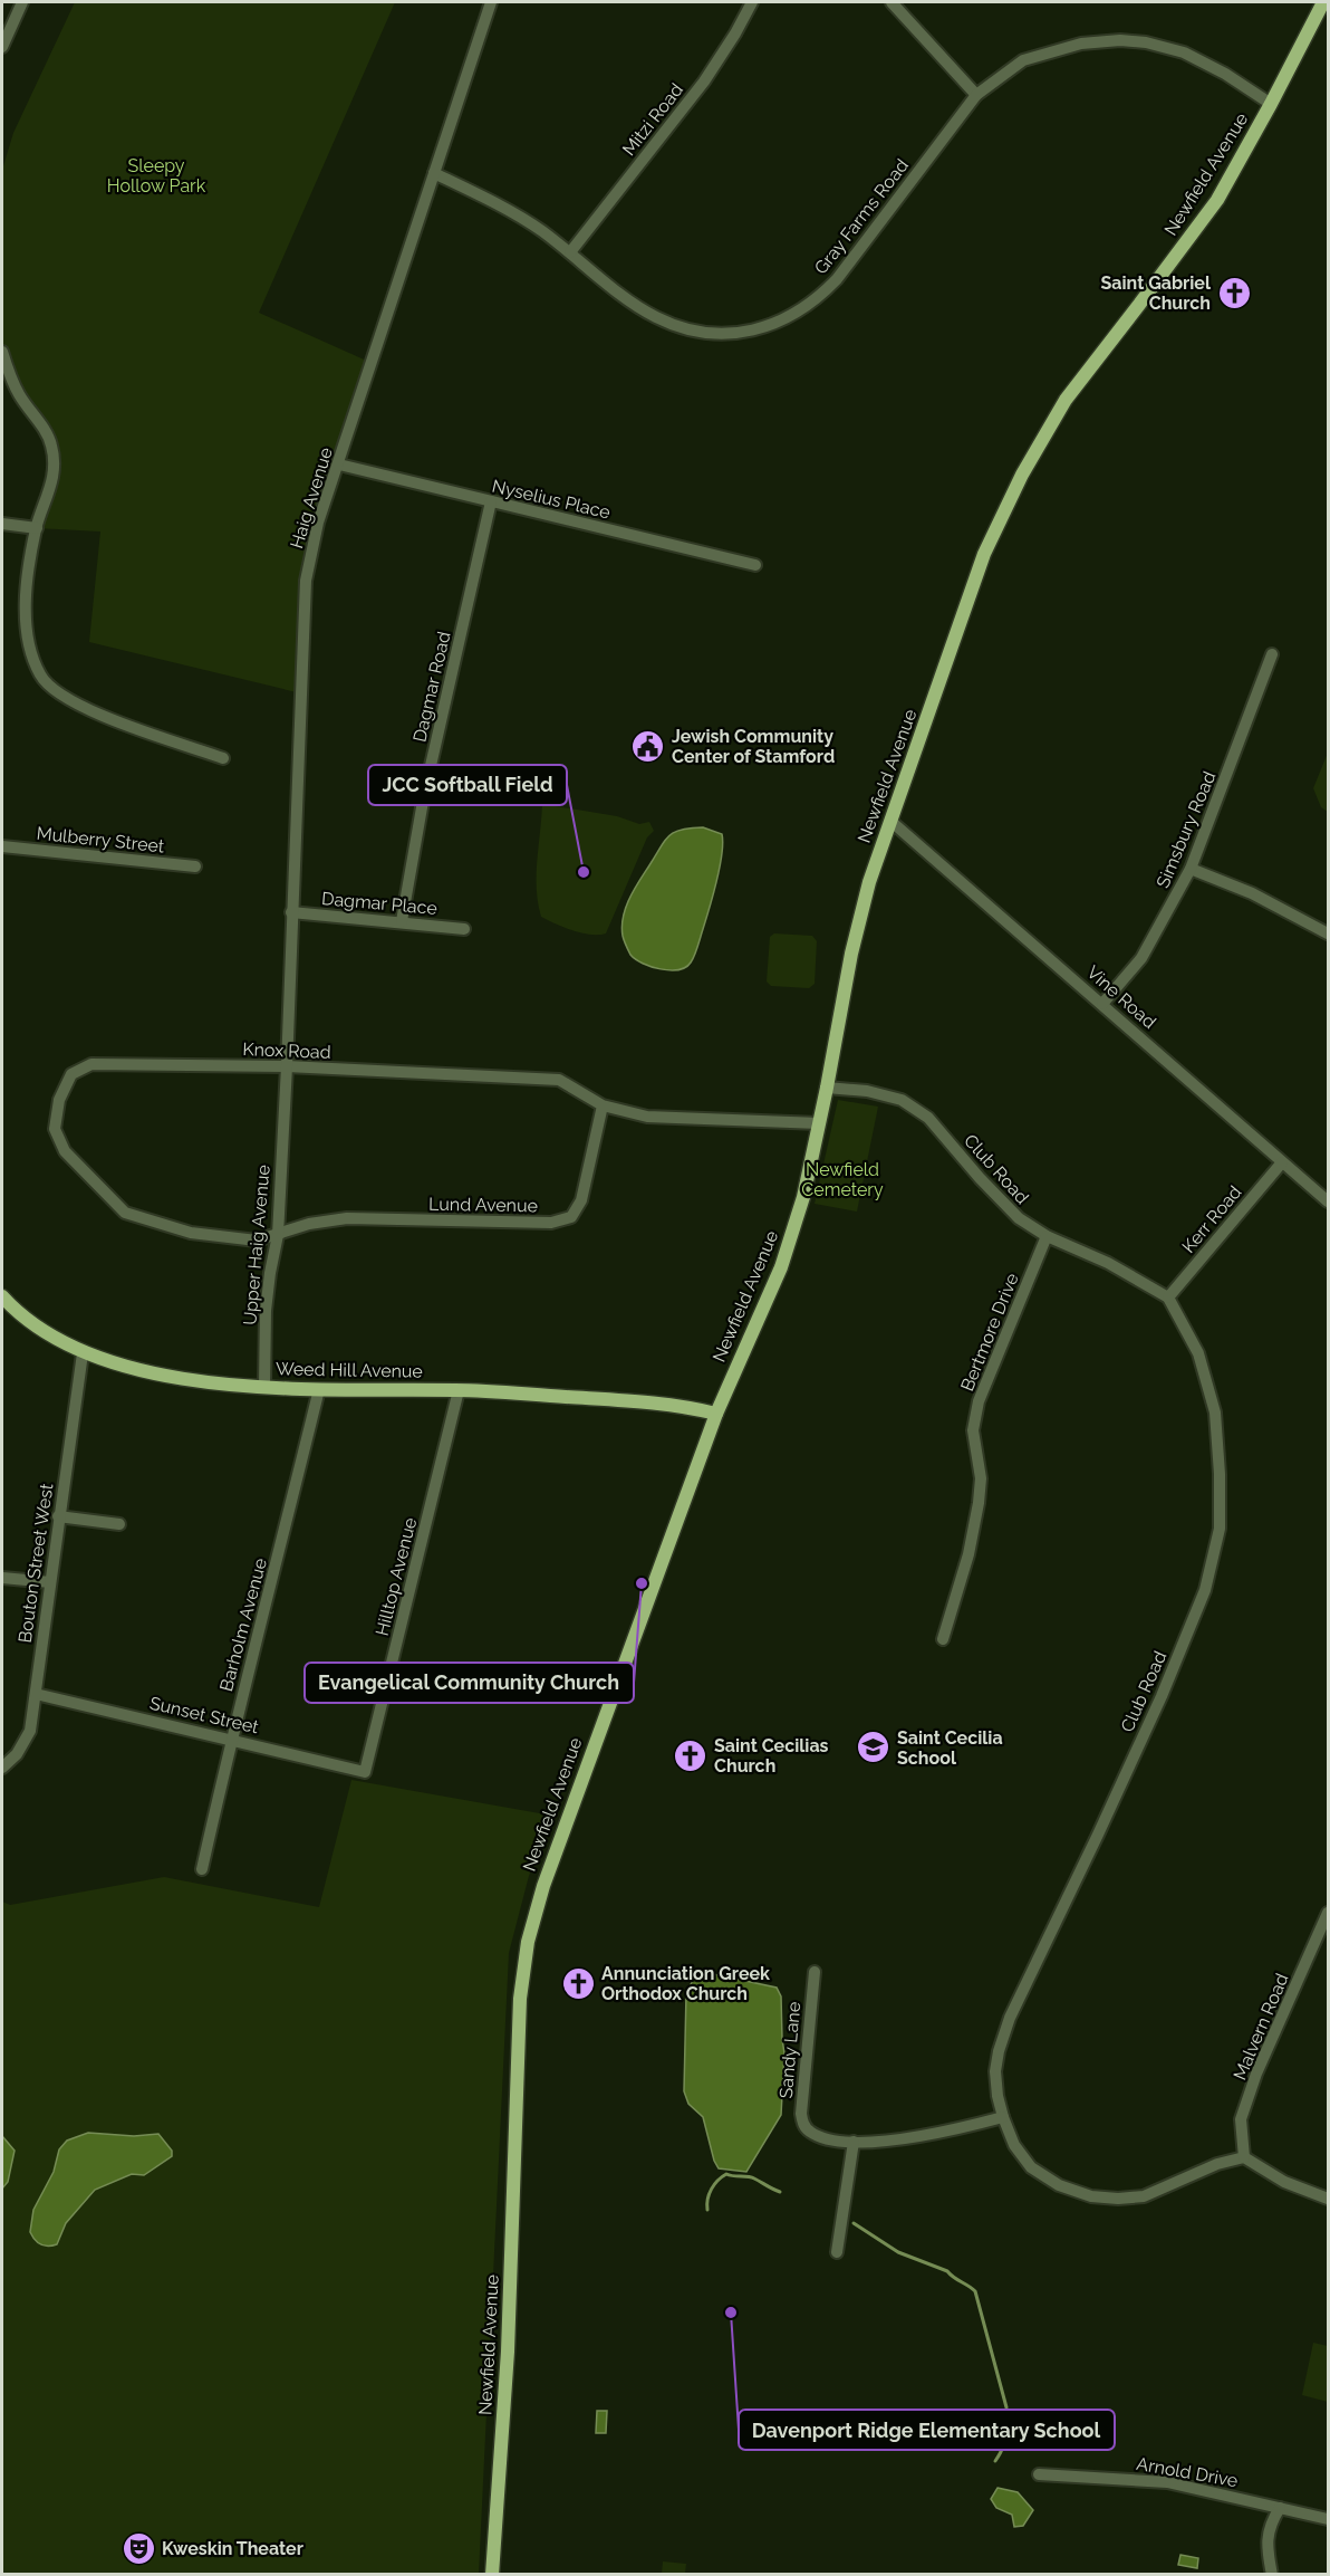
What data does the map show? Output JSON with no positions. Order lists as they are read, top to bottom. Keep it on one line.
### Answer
{"streets":{"main road":["Newfield Avenue","Weed Hill Avenue"],"street":["Mitzi Road","Gray Farms Road","Haig Avenue","Nyselius Place","Dagmar Road","Simsbury Road","Mulberry Street","Dagmar Place","Vine Road","Knox Road","Club Road","Lund Avenue","Kerr Road","Upper Haig Avenue","Bertmore Drive","Bouton Street West","Hilltop Avenue","Barholm Avenue","Sunset Street","Malvern Road","Sandy Lane","Arnold Drive"]},"crossings":[["Mitzi Road","Gray Farms Road"],["Newfield Avenue","Gray Farms Road"],["Newfield Avenue","Vine Road"],["Newfield Avenue","Knox Road"],["Newfield Avenue","Club Road"],["Newfield Avenue","Weed Hill Avenue"],["Gray Farms Road","Haig Avenue"],["Haig Avenue","Nyselius Place"],["Haig Avenue","Dagmar Place"],["Haig Avenue","Knox Road"],["Haig Avenue","Upper Haig Avenue"],["Nyselius Place","Dagmar Road"],["Dagmar Road","Dagmar Place"],["Simsbury Road","Vine Road"],["Vine Road","Kerr Road"],["Knox Road","Lund Avenue"],["Knox Road","Upper Haig Avenue"],["Club Road","Kerr Road"],["Club Road","Bertmore Drive"],["Club Road","Malvern Road"],["Club Road","Sandy Lane"],["Lund Avenue","Upper Haig Avenue"],["Upper Haig Avenue","Weed Hill Avenue"],["Weed Hill Avenue","Bouton Street West"],["Weed Hill Avenue","Hilltop Avenue"],["Weed Hill Avenue","Barholm Avenue"],["Bouton Street West","Sunset Street"],["Hilltop Avenue","Sunset Street"],["Barholm Avenue","Sunset Street"]],"parks":["Sleepy Hollow Park","Newfield Cemetery"],"places":{"church":["Saint Gabriel Church","Saint Cecilias Church","Annunciation Greek Orthodox Church"],"public building":["Jewish Community Center of Stamford"],"other":["JCC Softball Field","Evangelical Community Church","Davenport Ridge Elementary School"],"school or university":["Saint Cecilia School"],"theatre":["Kweskin Theater"]}}
